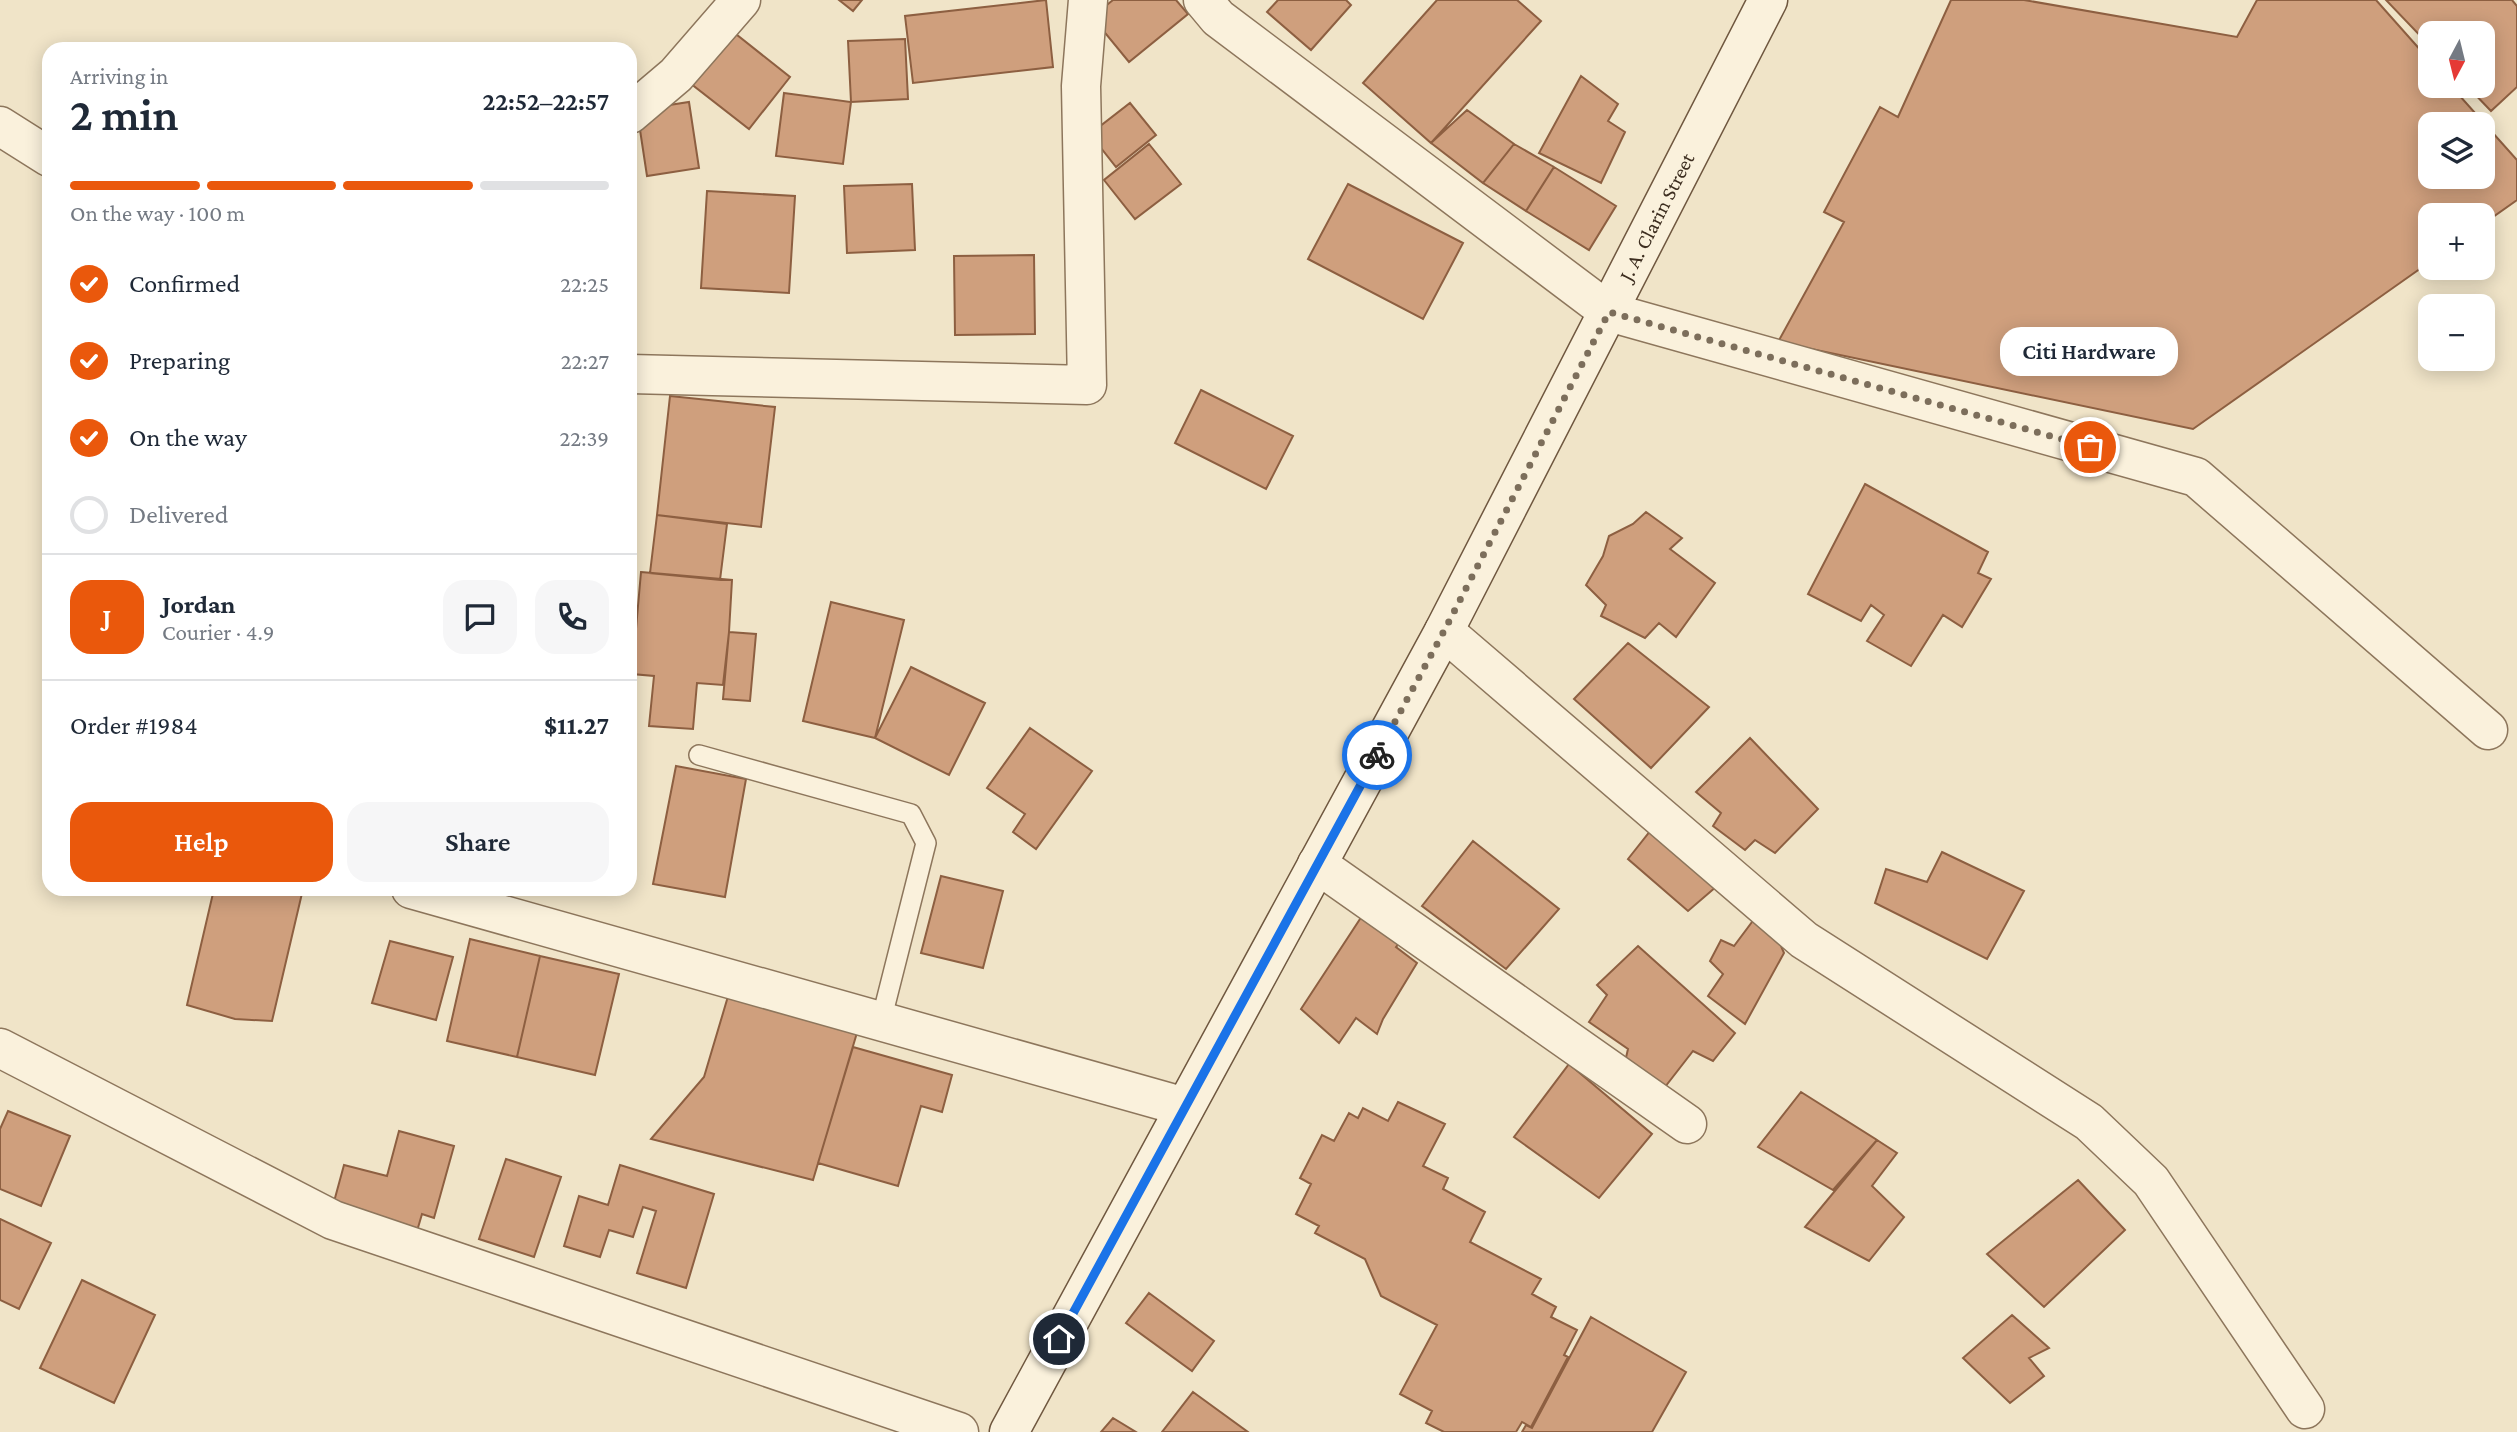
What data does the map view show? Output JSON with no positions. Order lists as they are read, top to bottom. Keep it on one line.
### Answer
{"streets":{"street":["J. A. Clarin Street"]},"places":["Citi Hardware"],"north":"bottom","page":{"map_buttons":["+","−"],"heading":["2 min","Arriving in","22:52–22:57"],"panel":["Jordan","Courier · 4.9","Order #1984","$11.27"],"bar":"On the way · 100 m","list":[["Confirmed","22:25"],["Preparing","22:27"],["On the way","22:39"],"Delivered"],"bubble":"Citi Hardware","round":"J","buttons":["Help","Share"]}}
